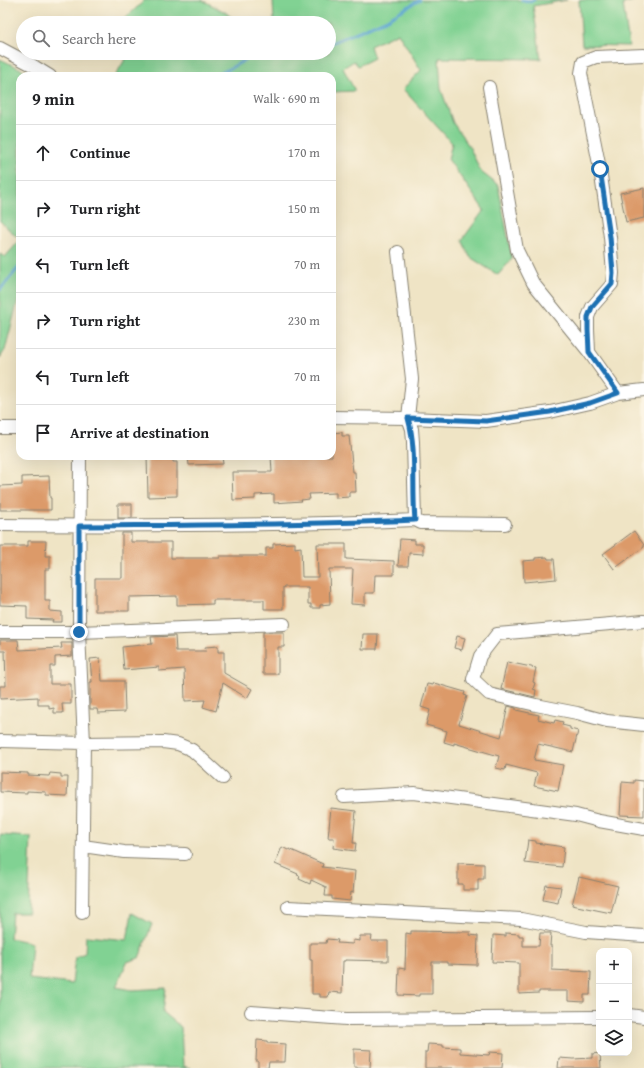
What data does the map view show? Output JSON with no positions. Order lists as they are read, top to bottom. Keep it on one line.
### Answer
{"page":{"search":"Search here","heading":["9 min","Walk · 690 m"],"list":[["Continue","170 m"],["Turn right","150 m"],["Turn left","70 m"],["Turn right","230 m"],["Turn left","70 m"],"Arrive at destination"],"map_buttons":["+","−"]}}
